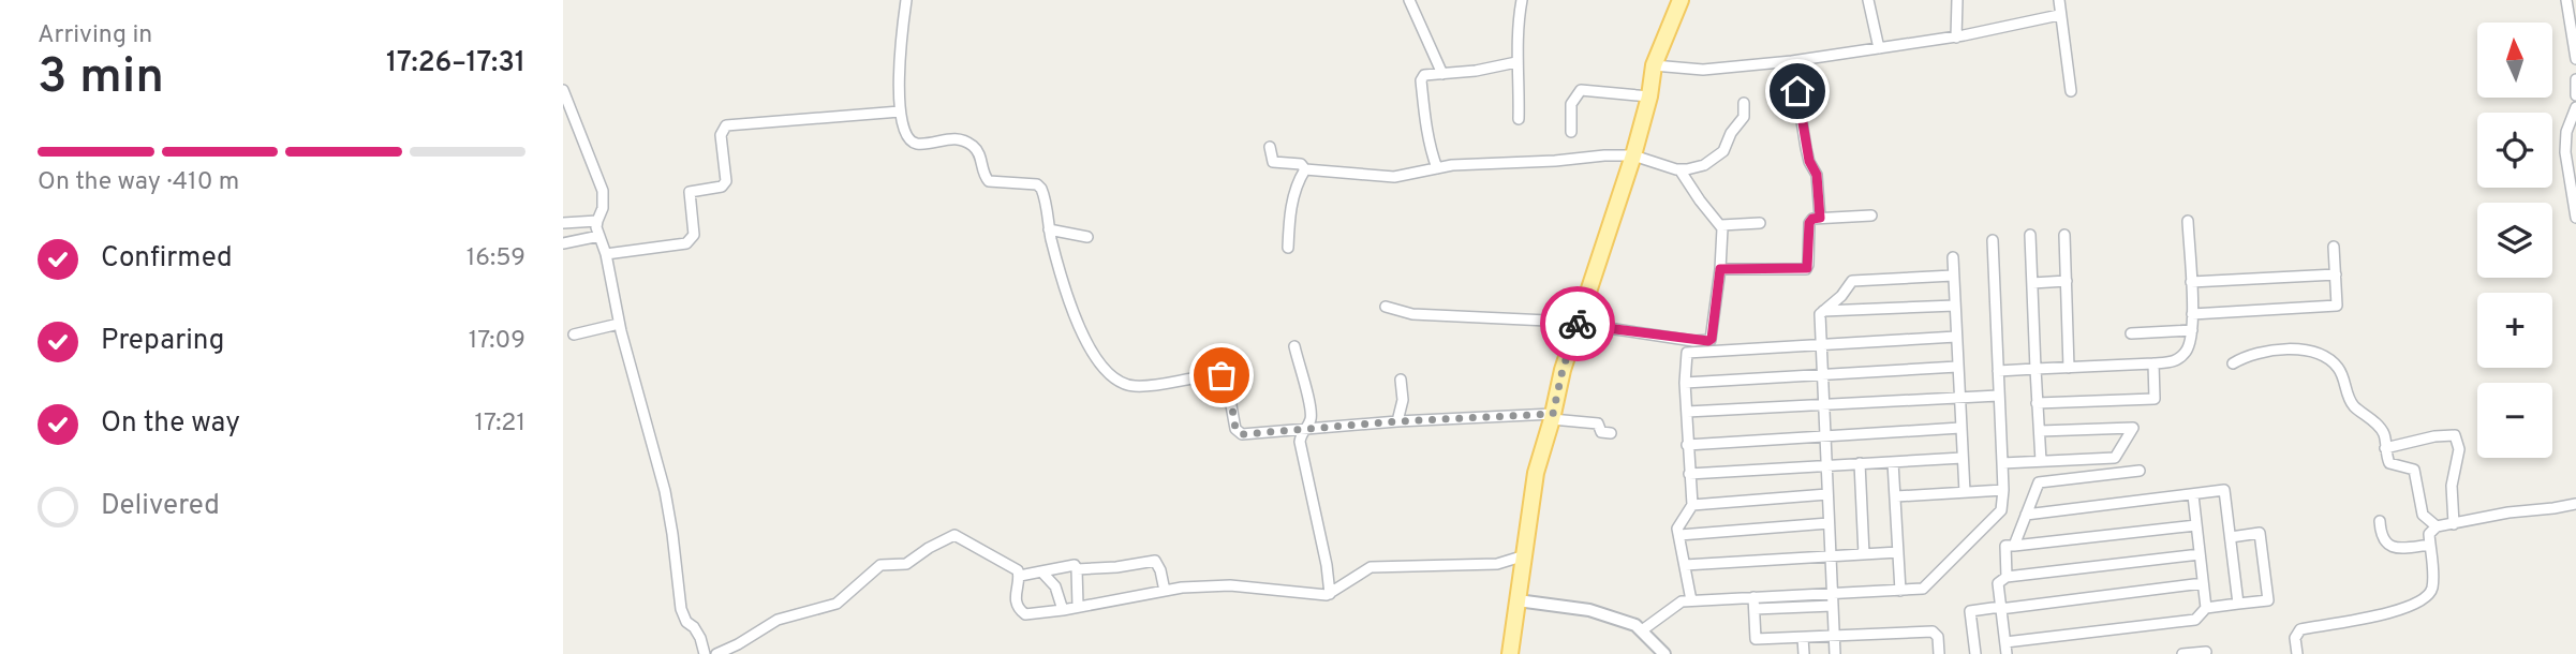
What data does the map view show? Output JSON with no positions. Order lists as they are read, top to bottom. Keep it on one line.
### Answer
{"north":"top","page":{"heading":["3 min","Arriving in","17:26–17:31"],"map_buttons":["+","−"],"bar":"On the way · 410 m","list":[["Confirmed","16:59"],["Preparing","17:09"],["On the way","17:21"],"Delivered"]}}
